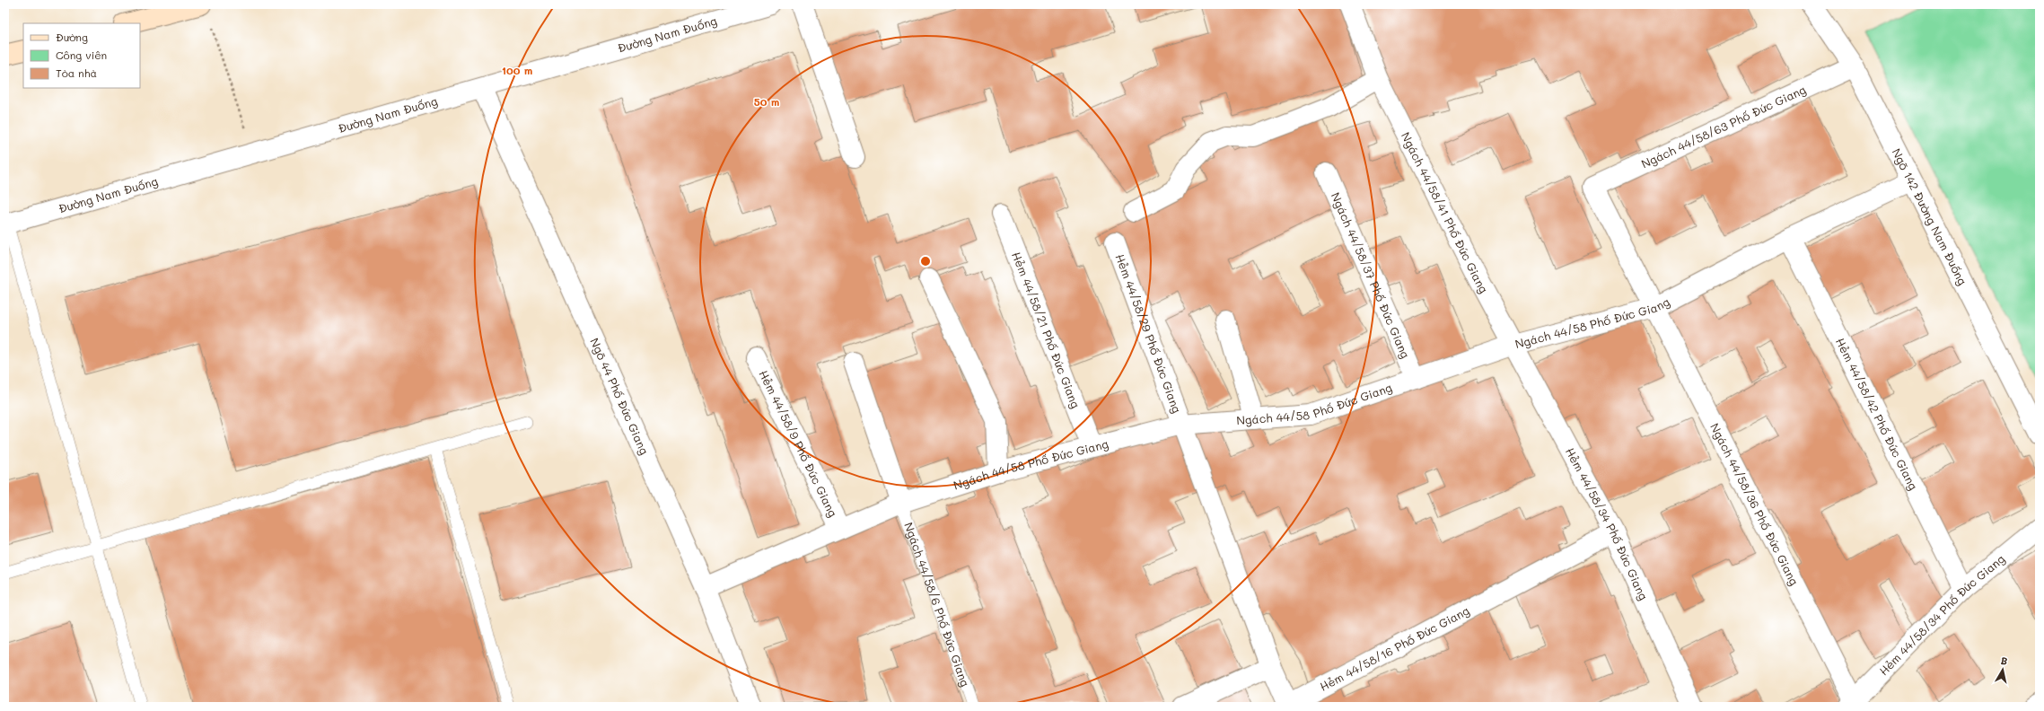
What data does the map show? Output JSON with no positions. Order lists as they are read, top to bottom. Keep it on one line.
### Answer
{"streets":{"street":["Đường Nam Đuống","Ngách 44/58/63 Phố Đức Giang","Ngách 44/58/41 Phố Đức Giang","Ngõ 142 Đường Nam Đuống","Ngách 44/58/37 Phố Đức Giang","Ngách 44/58 Phố Đức Giang","Hẻm 44/58/21 Phố Đức Giang","Hẻm 44/58/29 Phố Đức Giang","Ngõ 44 Phố Đức Giang","Hẻm 44/58/42 Phố Đức Giang","Hẻm 44/58/9 Phố Đức Giang","Ngách 44/58/36 Phố Đức Giang","Hẻm 44/58/34 Phố Đức Giang","Hẻm 44/58/16 Phố Đức Giang"],"lane":["Ngách 44/58/6 Phố Đức Giang"]},"crossings":[["Đường Nam Đuống","Ngõ 44 Phố Đức Giang"],["Ngách 44/58/63 Phố Đức Giang","Ngõ 142 Đường Nam Đuống"],["Ngách 44/58/63 Phố Đức Giang","Ngách 44/58/36 Phố Đức Giang"],["Ngách 44/58/41 Phố Đức Giang","Ngách 44/58 Phố Đức Giang"],["Ngách 44/58/41 Phố Đức Giang","Hẻm 44/58/34 Phố Đức Giang"],["Ngõ 142 Đường Nam Đuống","Ngách 44/58 Phố Đức Giang"],["Ngách 44/58/37 Phố Đức Giang","Ngách 44/58 Phố Đức Giang"],["Ngách 44/58 Phố Đức Giang","Hẻm 44/58/21 Phố Đức Giang"],["Ngách 44/58 Phố Đức Giang","Hẻm 44/58/29 Phố Đức Giang"],["Ngách 44/58 Phố Đức Giang","Ngõ 44 Phố Đức Giang"],["Ngách 44/58 Phố Đức Giang","Hẻm 44/58/42 Phố Đức Giang"],["Ngách 44/58 Phố Đức Giang","Hẻm 44/58/9 Phố Đức Giang"],["Ngách 44/58 Phố Đức Giang","Ngách 44/58/36 Phố Đức Giang"],["Ngách 44/58 Phố Đức Giang","Hẻm 44/58/34 Phố Đức Giang"],["Ngách 44/58 Phố Đức Giang","Ngách 44/58/6 Phố Đức Giang"],["Ngách 44/58 Phố Đức Giang","Hẻm 44/58/16 Phố Đức Giang"],["Hẻm 44/58/29 Phố Đức Giang","Hẻm 44/58/16 Phố Đức Giang"],["Hẻm 44/58/42 Phố Đức Giang","Hẻm 44/58/34 Phố Đức Giang"],["Ngách 44/58/36 Phố Đức Giang","Hẻm 44/58/34 Phố Đức Giang"],["Hẻm 44/58/34 Phố Đức Giang","Hẻm 44/58/16 Phố Đức Giang"]],"legend":["Đường","Công viên","Tòa nhà"],"north":"top","rings":["100 m","50 m"]}
